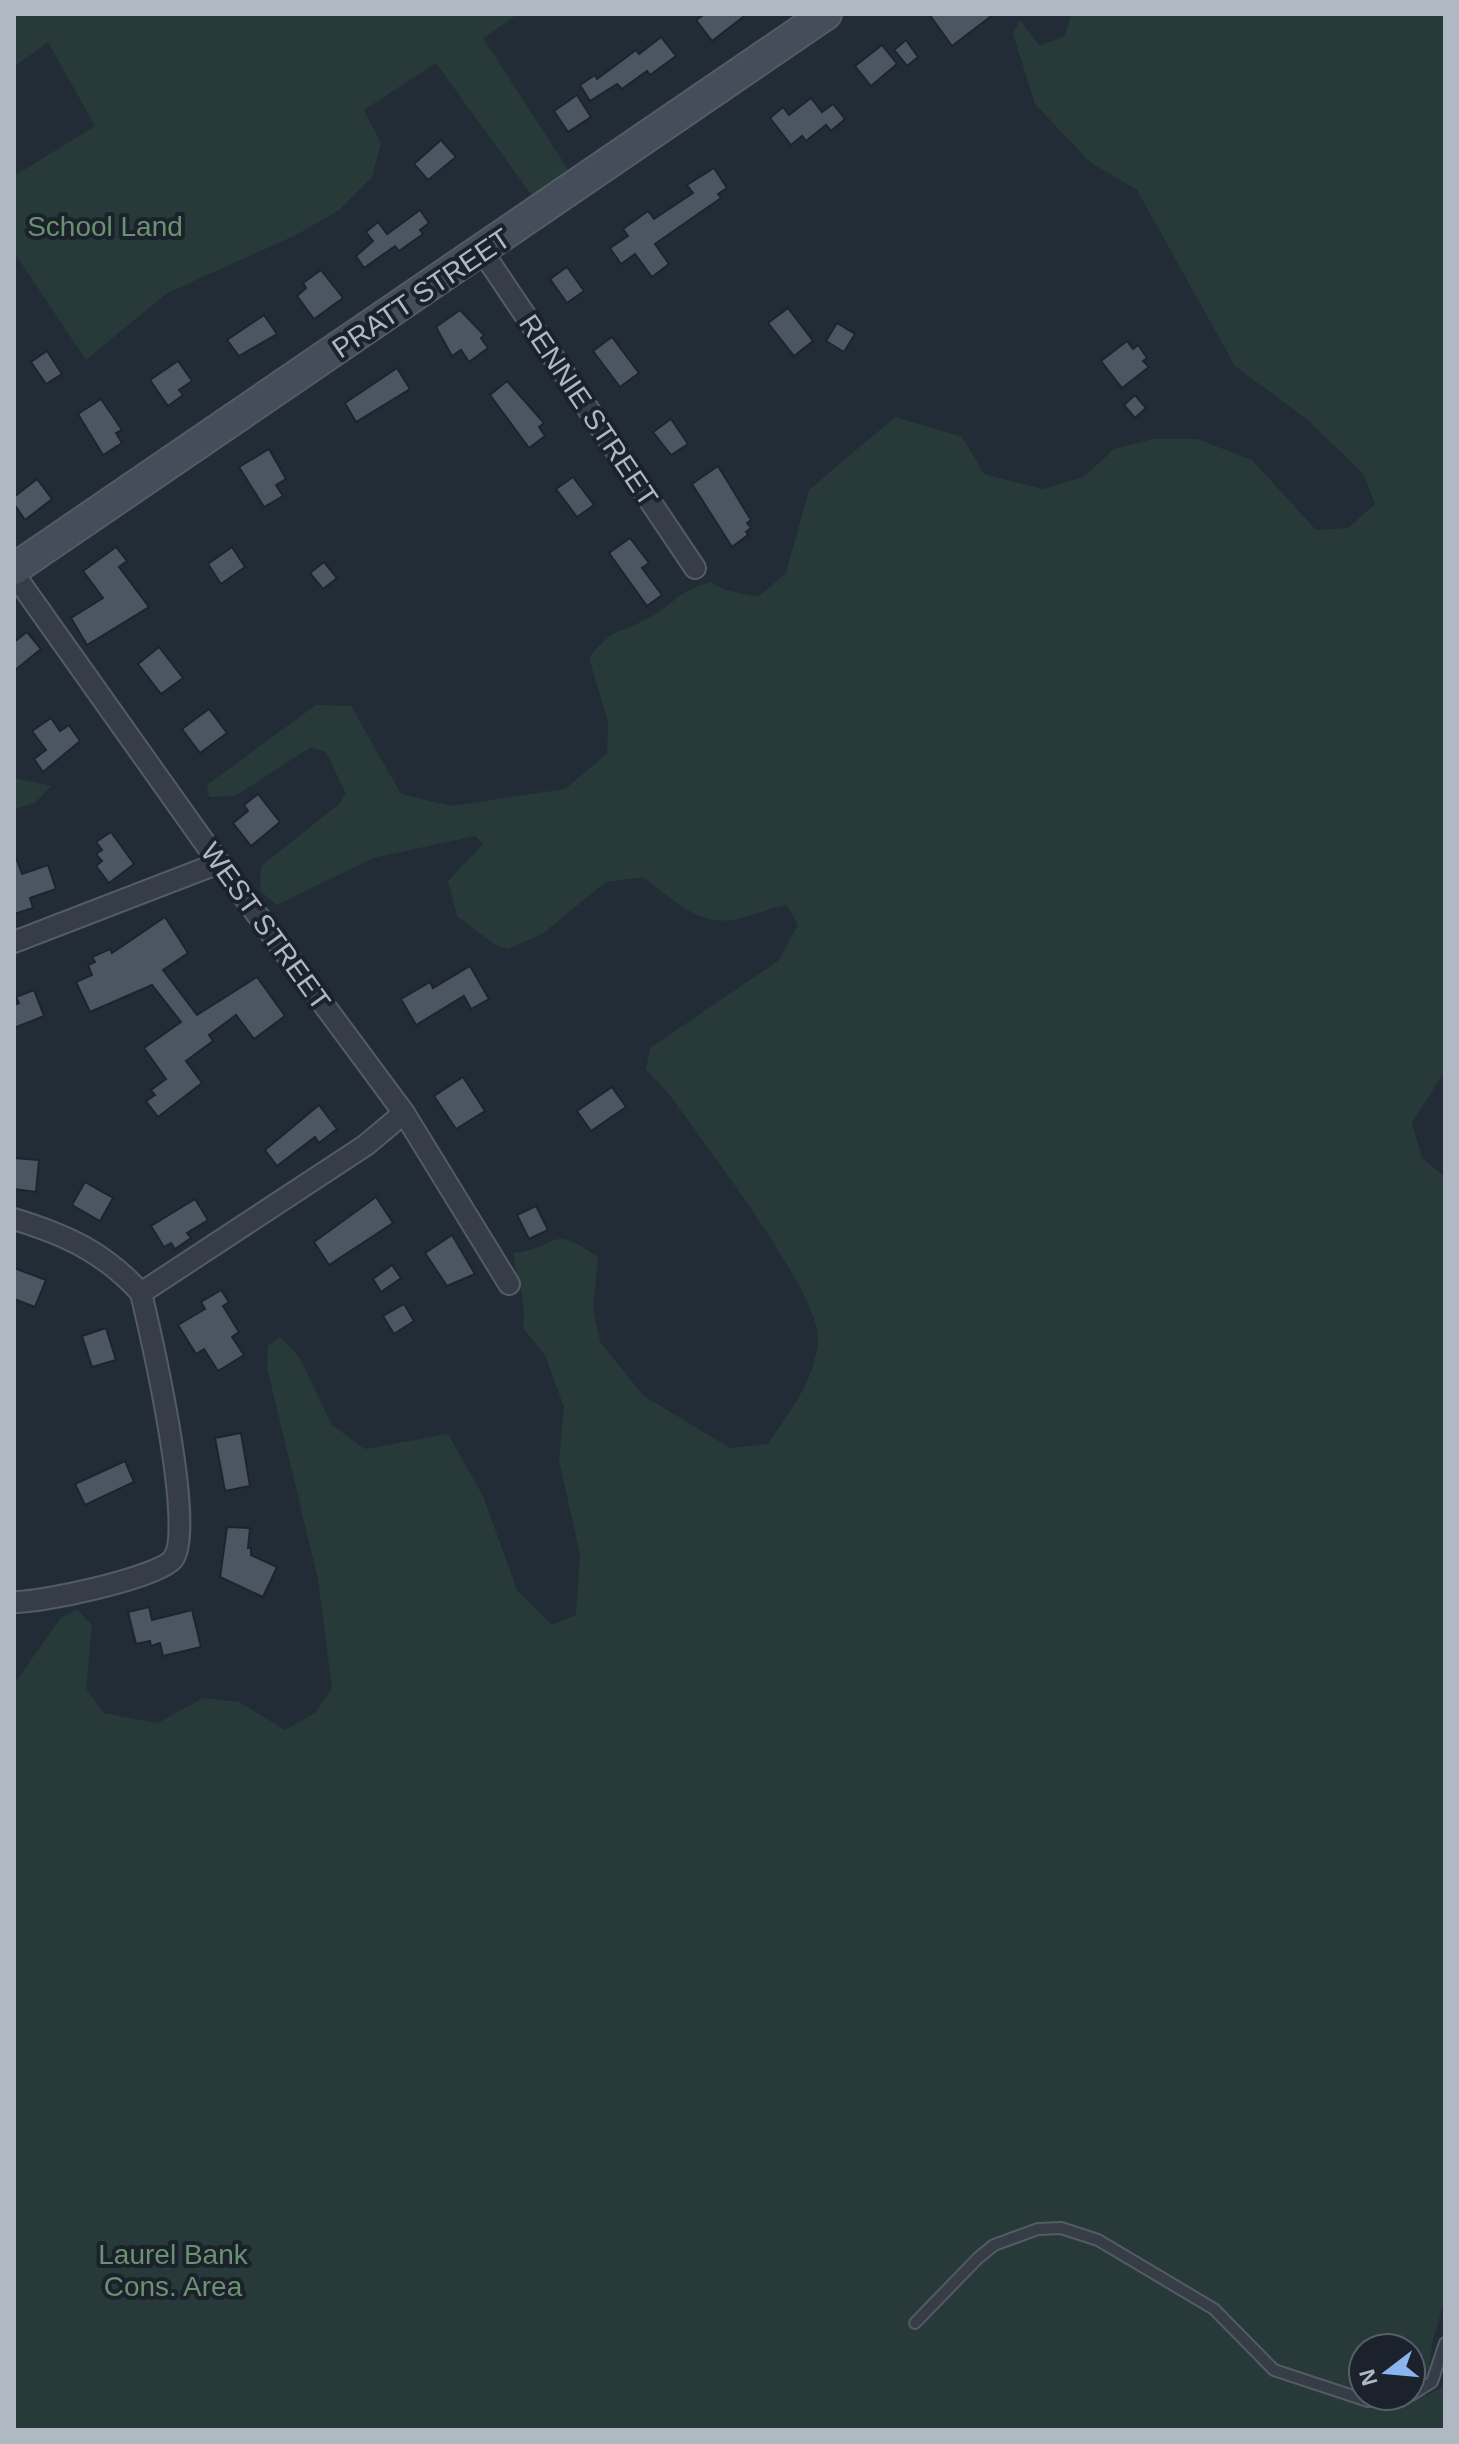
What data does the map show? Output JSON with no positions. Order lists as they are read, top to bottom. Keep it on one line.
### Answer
{"streets":{"street":["PRATT STREET","RENNIE STREET","WEST STREET"]},"crossings":[["PRATT STREET","RENNIE STREET"],["PRATT STREET","WEST STREET"]],"parks":["School Land","Laurel Bank Cons. Area"],"north":"left"}
